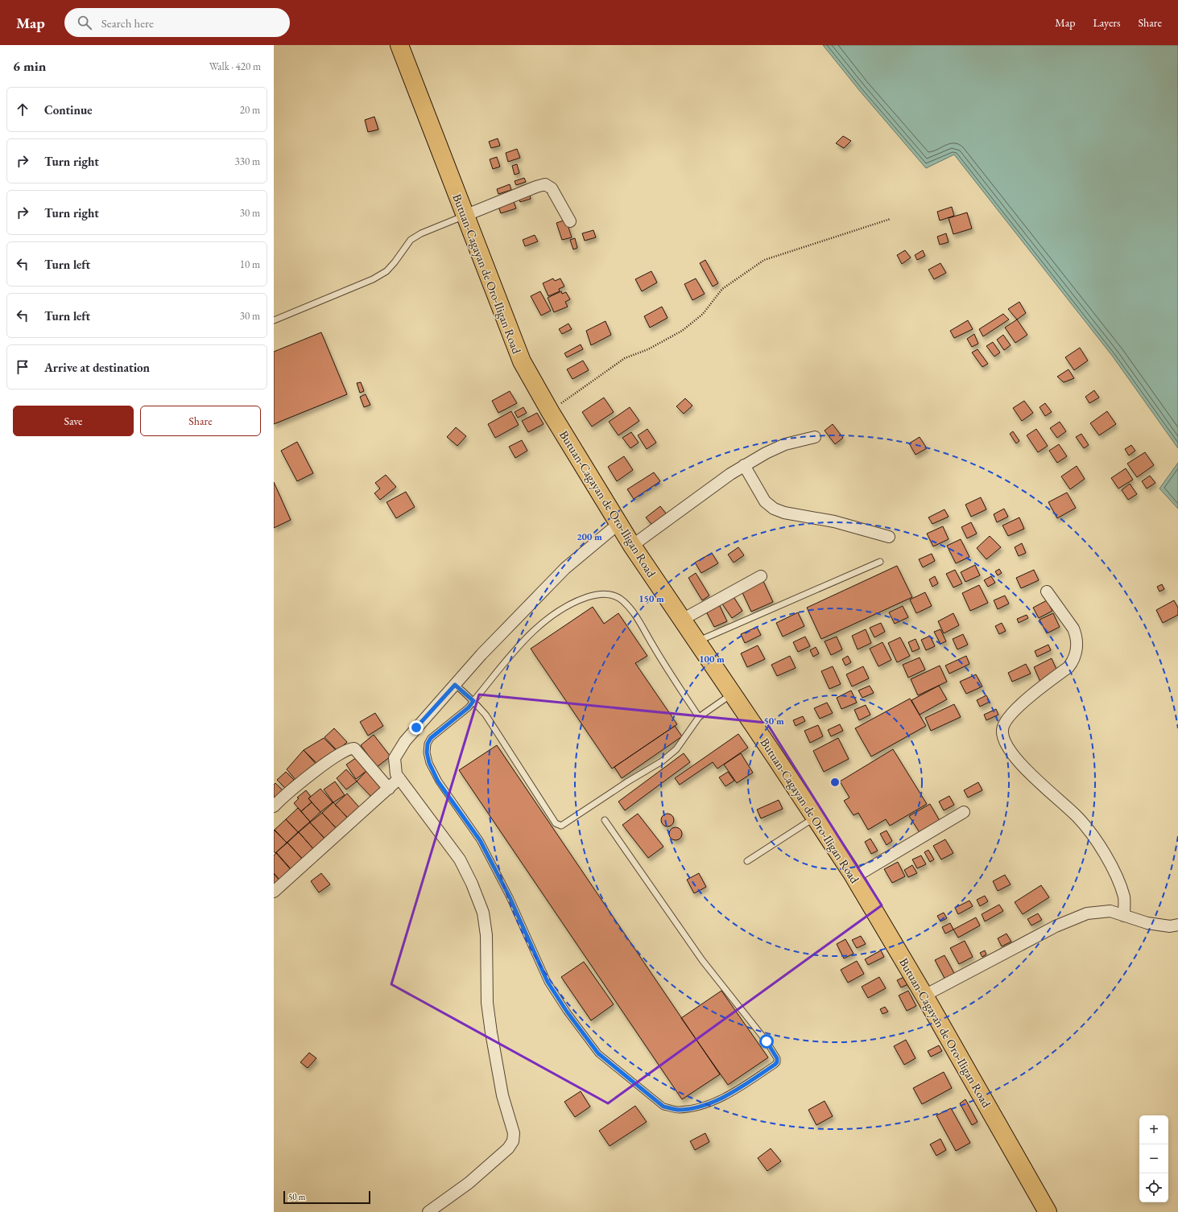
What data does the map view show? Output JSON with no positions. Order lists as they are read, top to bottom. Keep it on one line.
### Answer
{"streets":{"highway":["Butuan-Cagayan de Oro-Iligan Road"]},"scale_bar":"50 m","page":{"header":"Map","search":"Search here","nav":["Map","Layers","Share"],"heading":["6 min","Walk · 420 m"],"list":[["Continue","20 m"],["Turn right","330 m"],["Turn right","30 m"],["Turn left","10 m"],["Turn left","30 m"],"Arrive at destination"],"buttons":["Save","Share"],"map_buttons":["+","−"],"scale":"50 m"},"rings":["200 m","150 m","100 m","50 m"]}
